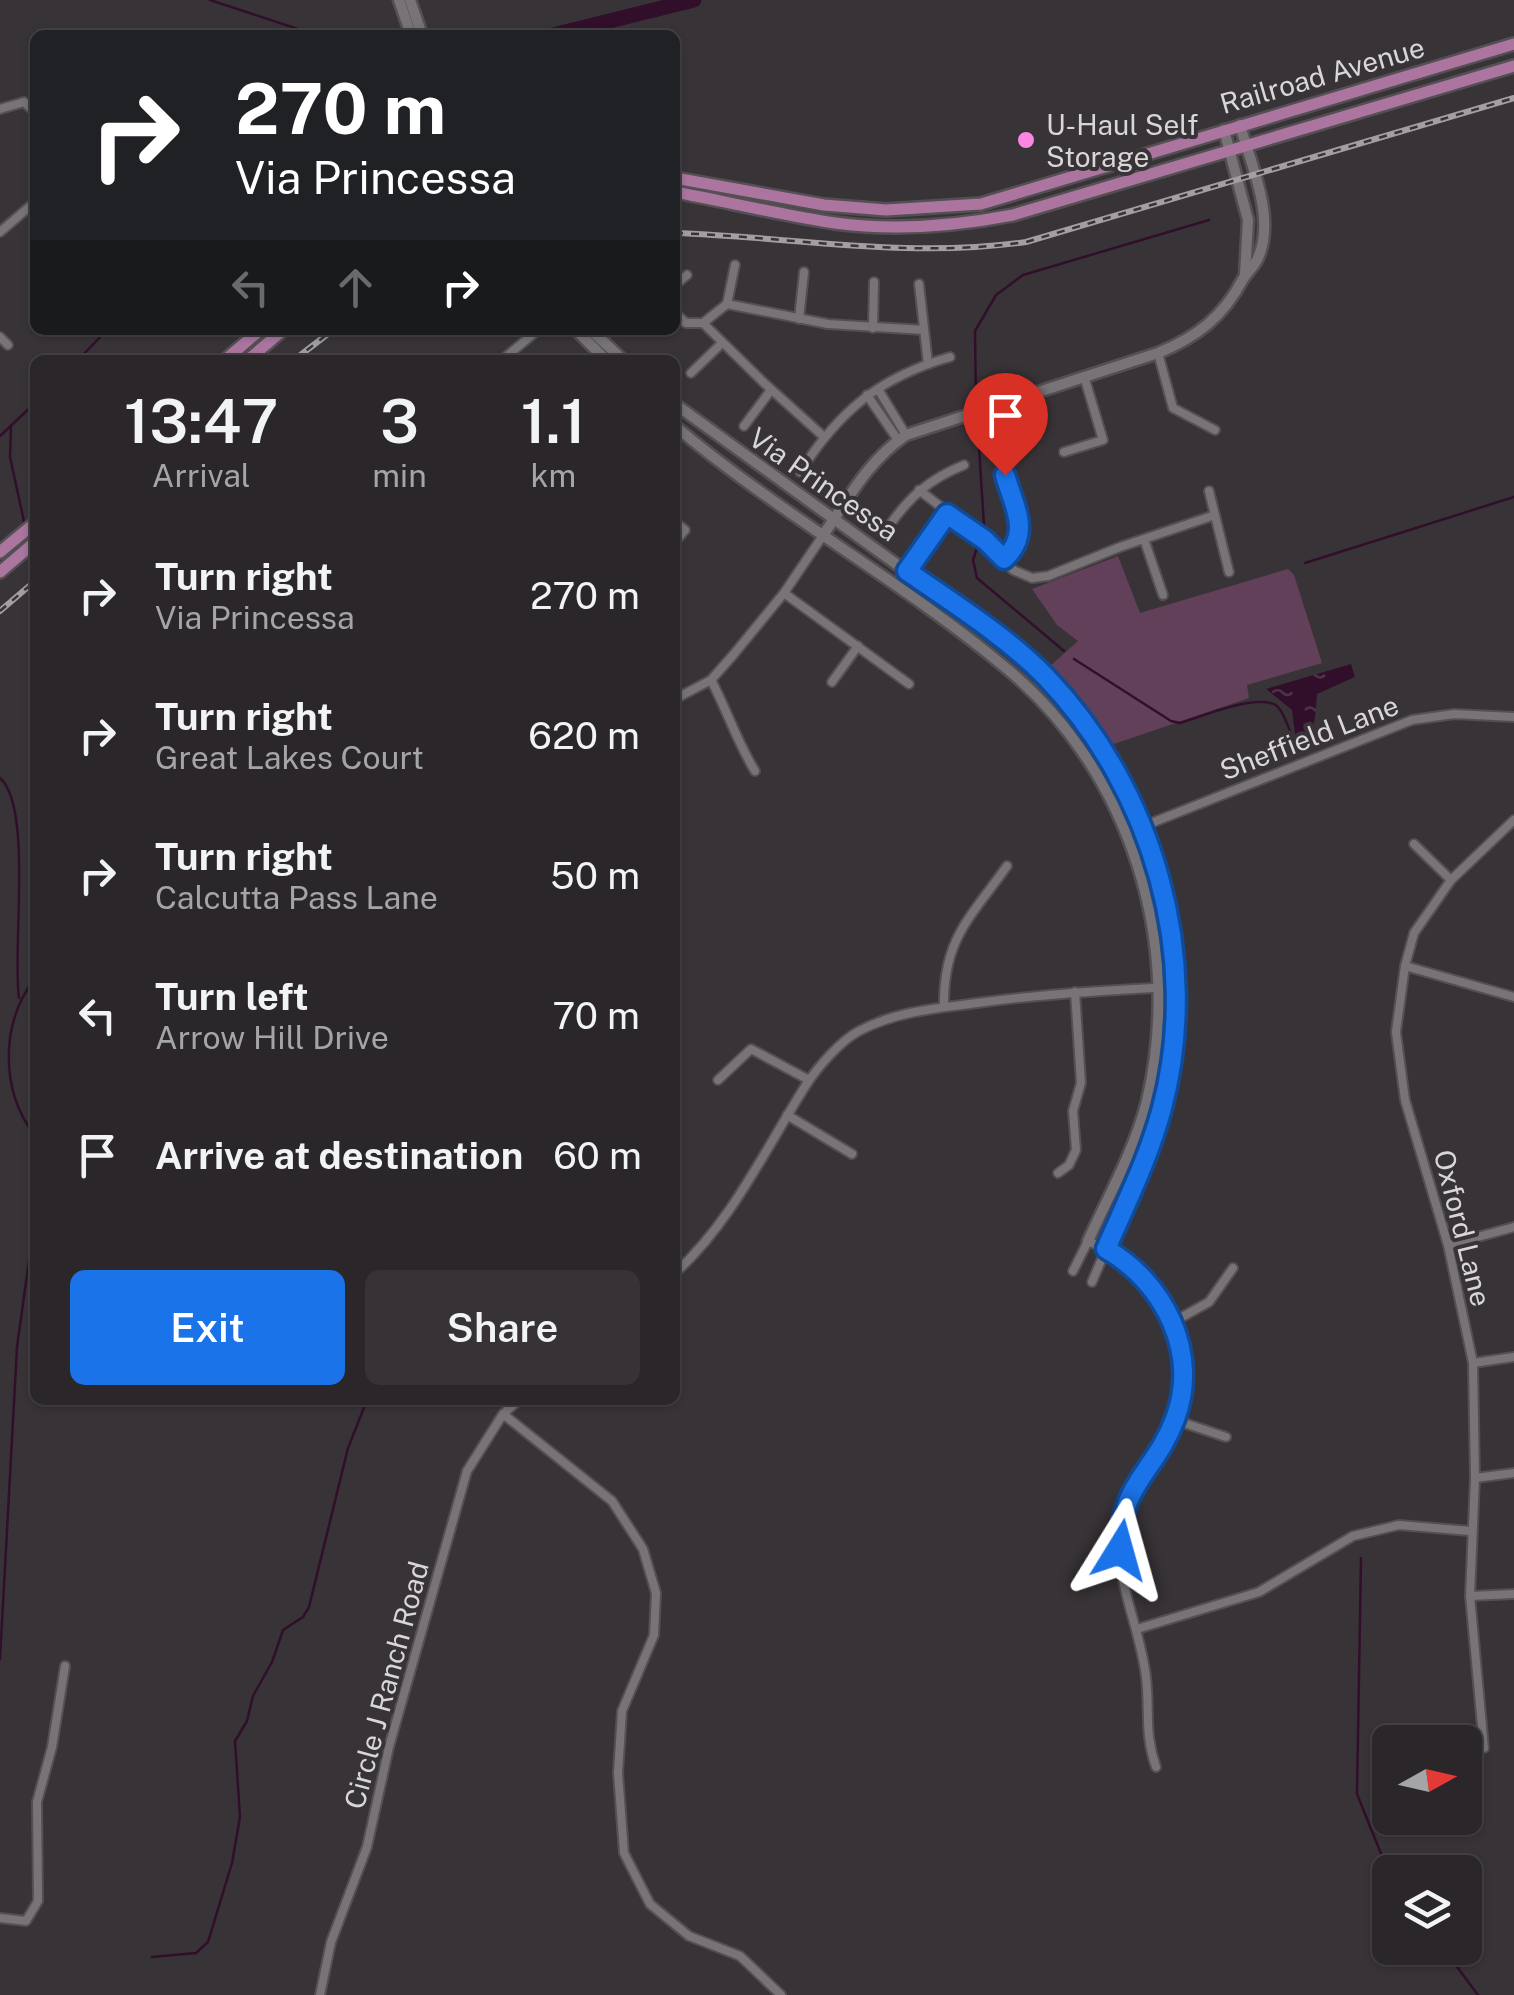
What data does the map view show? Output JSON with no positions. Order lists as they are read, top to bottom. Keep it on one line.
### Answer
{"streets":{"main road":["Railroad Avenue"],"street":["Via Princessa","Sheffield Lane","Oxford Lane","Circle J Ranch Road"]},"crossings":[["Via Princessa","Sheffield Lane"]],"places":["U-Haul Self Storage"],"north":"right","page":{"turn":["270 m","Via Princessa"],"eta":["13:47","Arrival","3","min","1.1","km"],"list":[{"name":"Turn right","note":"Via Princessa","value":"270 m"},{"name":"Turn right","note":"Great Lakes Court","value":"620 m"},{"name":"Turn right","note":"Calcutta Pass Lane","value":"50 m"},{"name":"Turn left","note":"Arrow Hill Drive","value":"70 m"},{"name":"Arrive at destination","value":"60 m"}],"buttons":["Exit","Share"]}}
